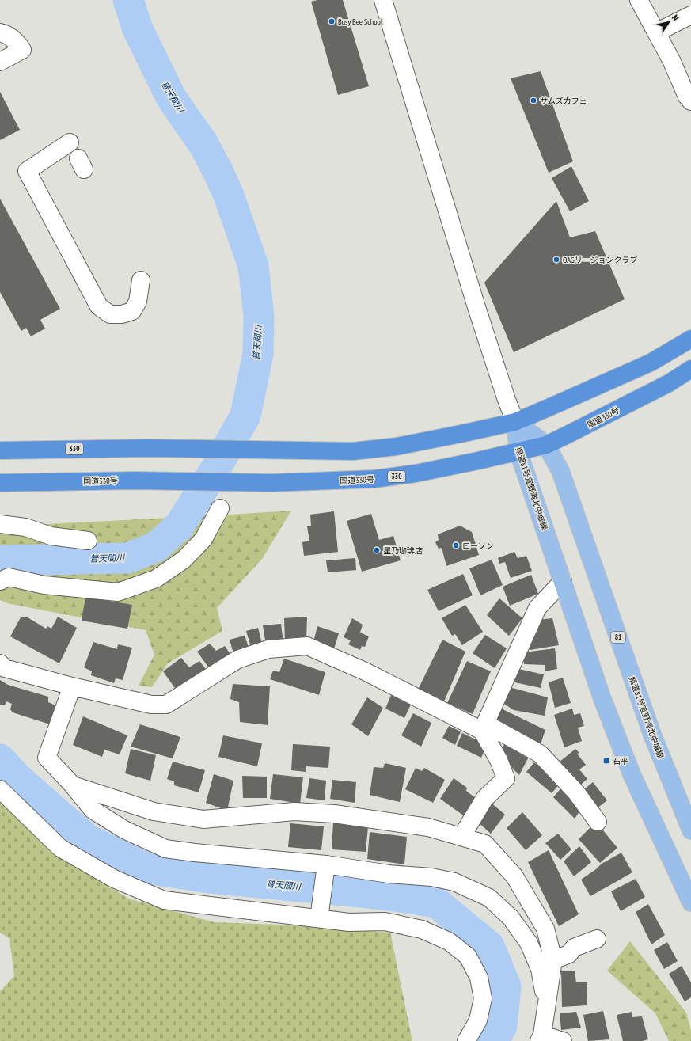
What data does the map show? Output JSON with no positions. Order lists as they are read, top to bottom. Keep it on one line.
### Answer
{"streets":{"highway":["国道330号","330"],"main road":["県道81号宜野湾北中城線","81"]},"crossings":[["国道330号","県道81号宜野湾北中城線"],["330","県道81号宜野湾北中城線"]],"water":["普天間川"],"places":{"other":["Busy Bee School","サムズカフェ","OAGリージョンクラブ","ローソン","星乃珈琲店"],"transit":["石平"]},"north":"top right"}
